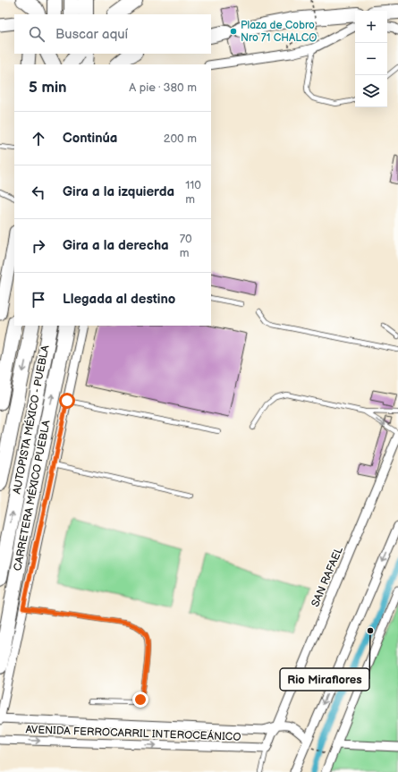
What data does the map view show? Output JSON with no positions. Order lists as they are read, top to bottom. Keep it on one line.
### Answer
{"streets":{"highway":["AUTOPISTA MÉXICO - PUEBLA","CARRETERA MÉXICO PUEBLA"],"street":["SAN RAFAEL","AVENIDA FERROCARRIL INTEROCEÁNICO"]},"crossings":[["SAN RAFAEL","AVENIDA FERROCARRIL INTEROCEÁNICO"]],"places":["Plaza de Cobro Nro 71 CHALCO","Rio Miraflores"],"page":{"map_buttons":["+","−"],"search":"Buscar aquí","heading":["5 min","A pie · 380 m"],"list":[["Continúa","200 m"],["Gira a la izquierda","110 m"],["Gira a la derecha","70 m"],"Llegada al destino"]}}
